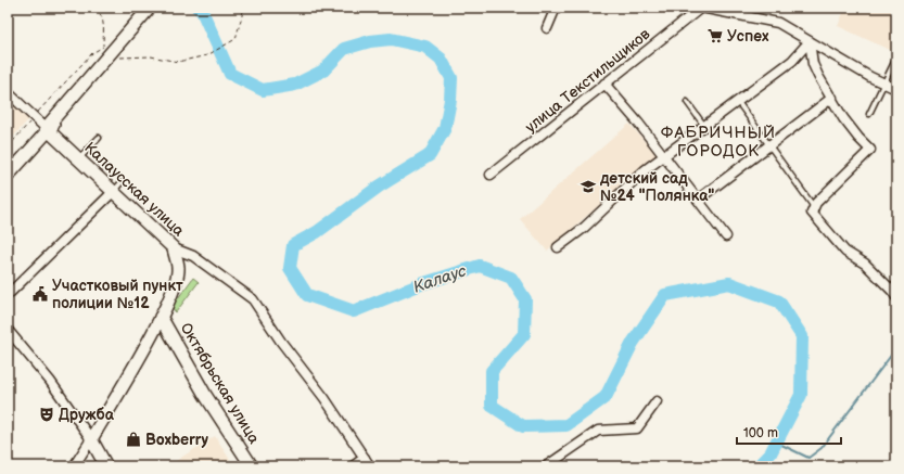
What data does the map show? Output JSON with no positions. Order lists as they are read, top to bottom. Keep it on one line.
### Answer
{"streets":{"main road":["Калаусская улица","Октябрьская улица"],"street":["улица Текстильщиков"]},"districts":["ФАБРИЧНЫЙ ГОРОДОК"],"water":["Калаус"],"places":{"supermarket":["Успех"],"school or university":["детский сад №24 \"Полянка\""],"public building":["Участковый пункт полиции №12"],"theatre":["Дружба"],"shop":["Boxberry"]},"scale_bar":"100 m"}
